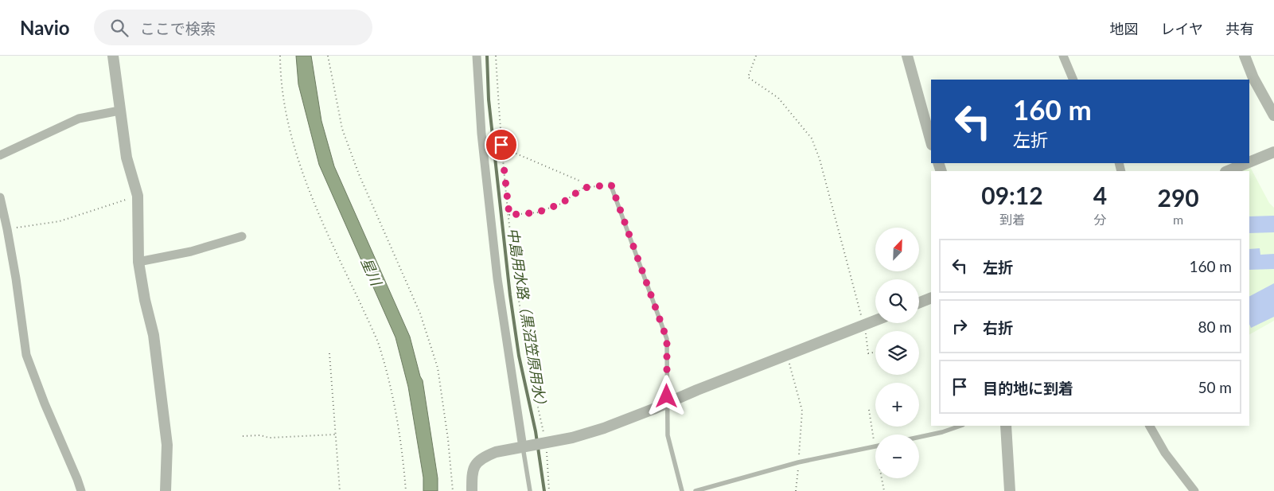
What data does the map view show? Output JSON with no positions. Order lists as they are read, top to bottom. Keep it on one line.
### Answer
{"water":["星川","中島用水路（黒沼笠原用水）"],"north":"top right","page":{"header":"Navio","search":"ここで検索","nav":["地図","レイヤ","共有"],"turn":["160 m","左折"],"eta":["09:12","到着","4","分","290","m"],"map_buttons":["+","−"],"list":[{"name":"左折","value":"160 m"},{"name":"右折","value":"80 m"},{"name":"目的地に到着","value":"50 m"}]}}
